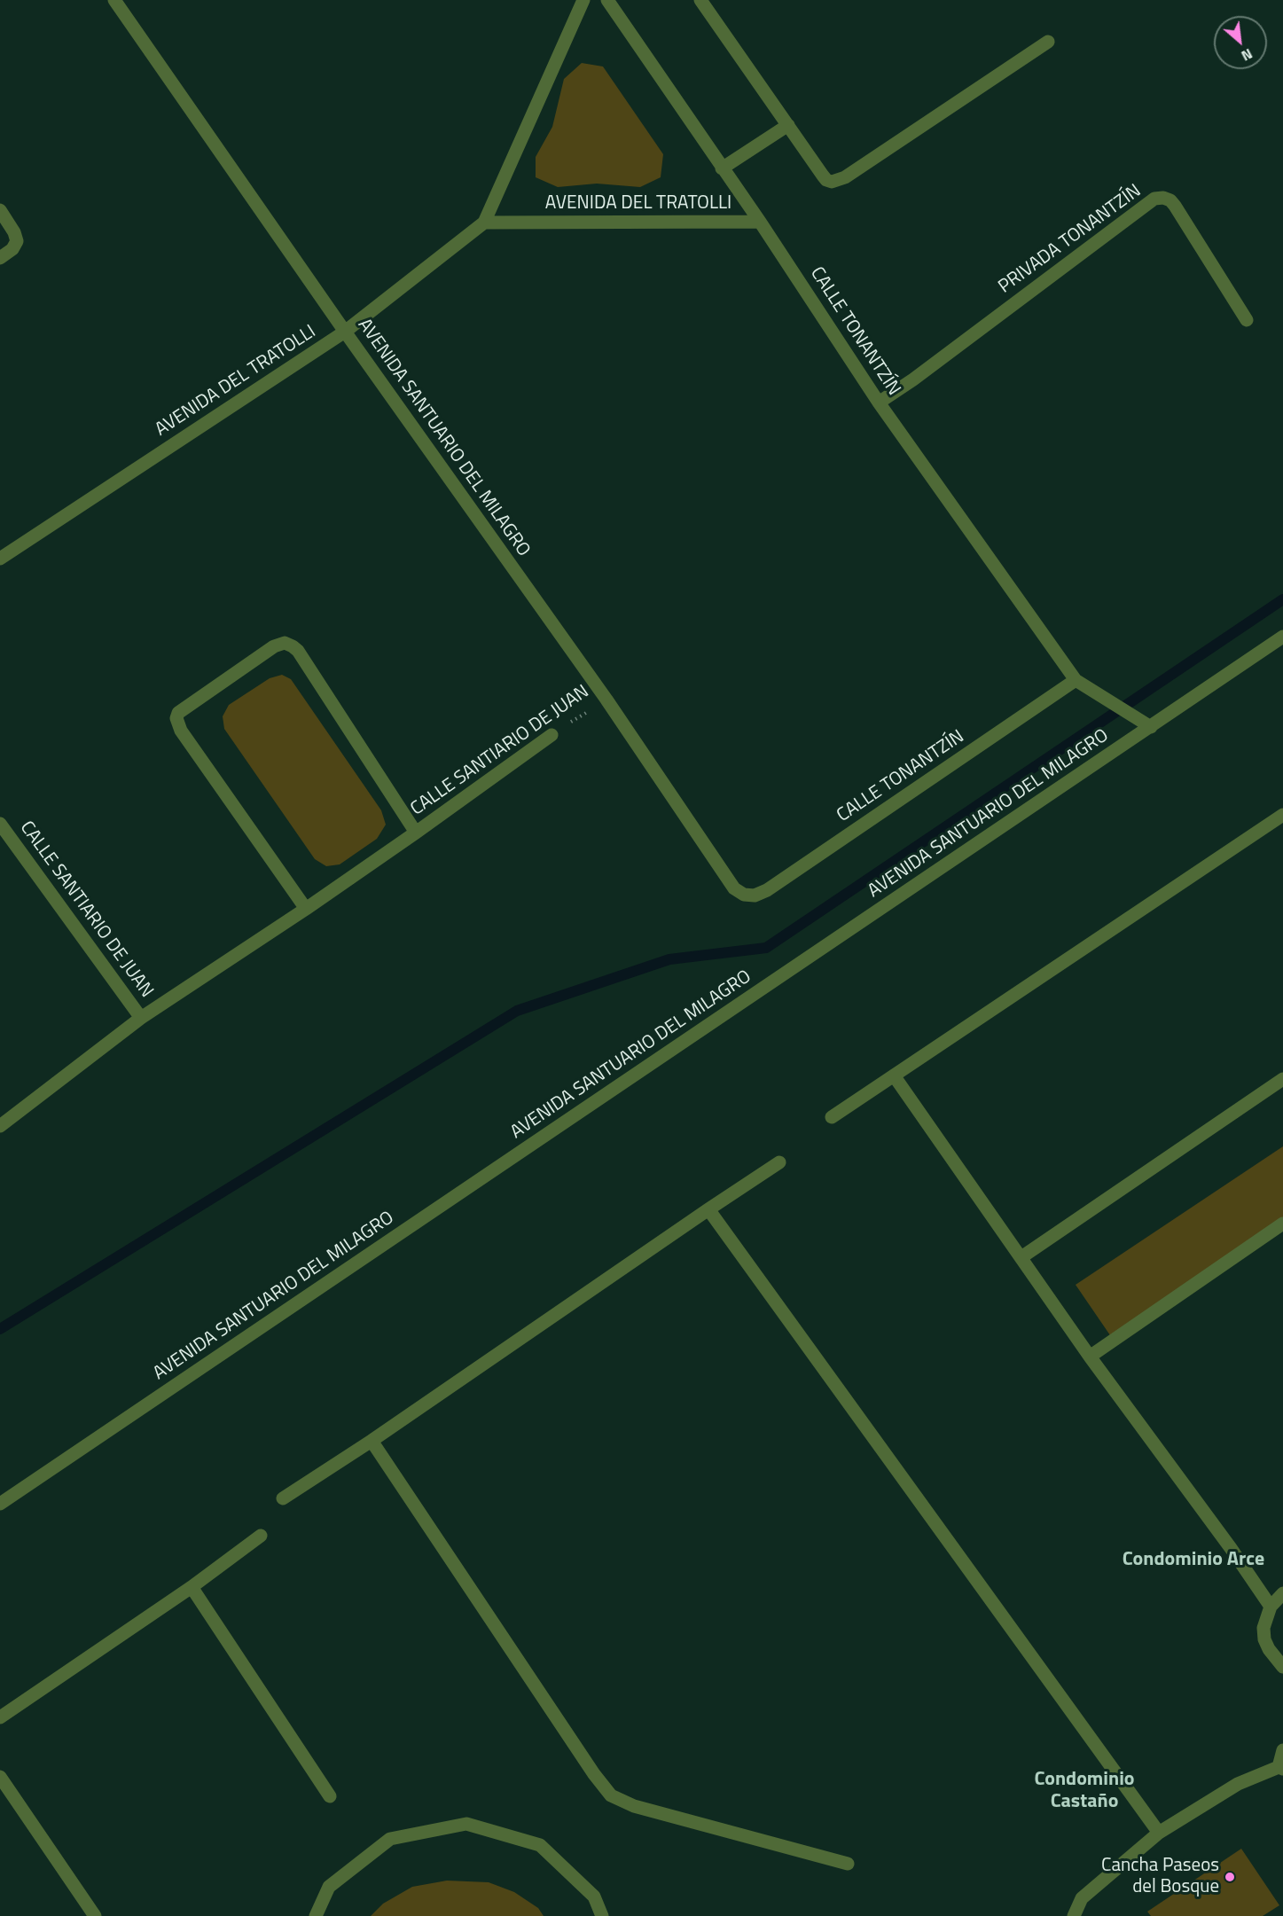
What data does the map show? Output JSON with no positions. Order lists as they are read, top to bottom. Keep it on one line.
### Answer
{"streets":{"street":["AVENIDA DEL TRATOLLI","PRIVADA TONANTZÍN","CALLE TONANTZÍN","AVENIDA SANTUARIO DEL MILAGRO","CALLE SANTIARIO DE JUAN"]},"crossings":[["AVENIDA DEL TRATOLLI","CALLE TONANTZÍN"],["AVENIDA DEL TRATOLLI","AVENIDA SANTUARIO DEL MILAGRO"],["PRIVADA TONANTZÍN","CALLE TONANTZÍN"],["CALLE TONANTZÍN","AVENIDA SANTUARIO DEL MILAGRO"],["AVENIDA SANTUARIO DEL MILAGRO","CALLE SANTIARIO DE JUAN"]],"districts":["Condominio Arce","Condominio Castaño"],"places":["Cancha Paseos del Bosque"],"north":"bottom right"}
